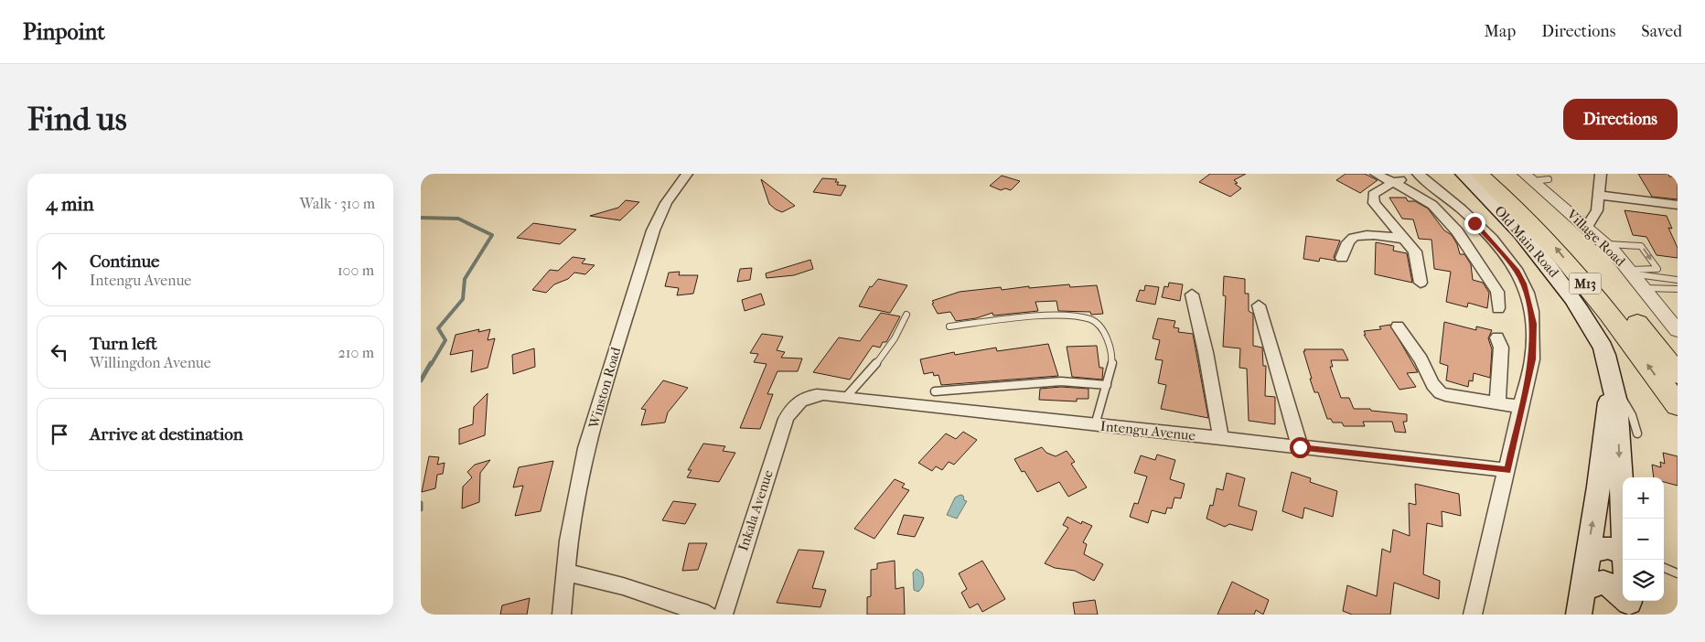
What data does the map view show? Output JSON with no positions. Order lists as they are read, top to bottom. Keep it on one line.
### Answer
{"streets":{"highway":["M13"],"main road":["Old Main Road"],"street":["Village Road","Winston Road","Intengu Avenue","Inkala Avenue"]},"crossings":[["Intengu Avenue","Inkala Avenue"]],"page":{"header":"Pinpoint","nav":["Map","Directions","Saved"],"buttons":"Directions","title":"Find us","heading":["4 min","Walk · 310 m"],"list":[["Continue","Intengu Avenue","100 m"],["Turn left","Willingdon Avenue","210 m"],"Arrive at destination"],"map_buttons":["+","−"]}}
